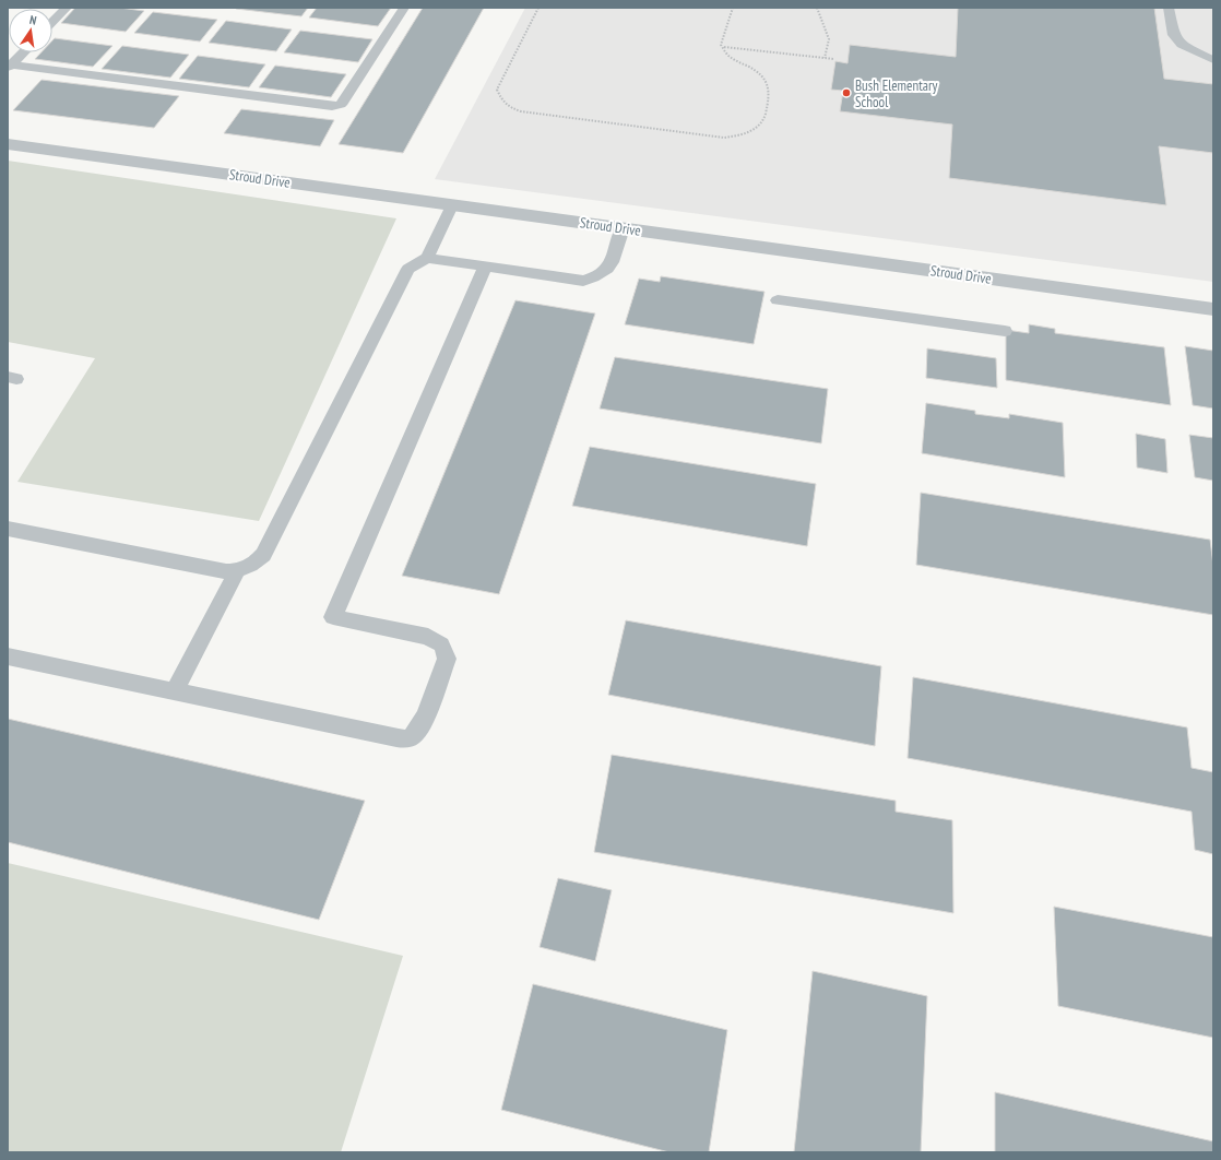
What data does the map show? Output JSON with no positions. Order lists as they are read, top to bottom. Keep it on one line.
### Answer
{"streets":{"street":["Stroud Drive"]},"places":["Bush Elementary School"],"north":"top"}
